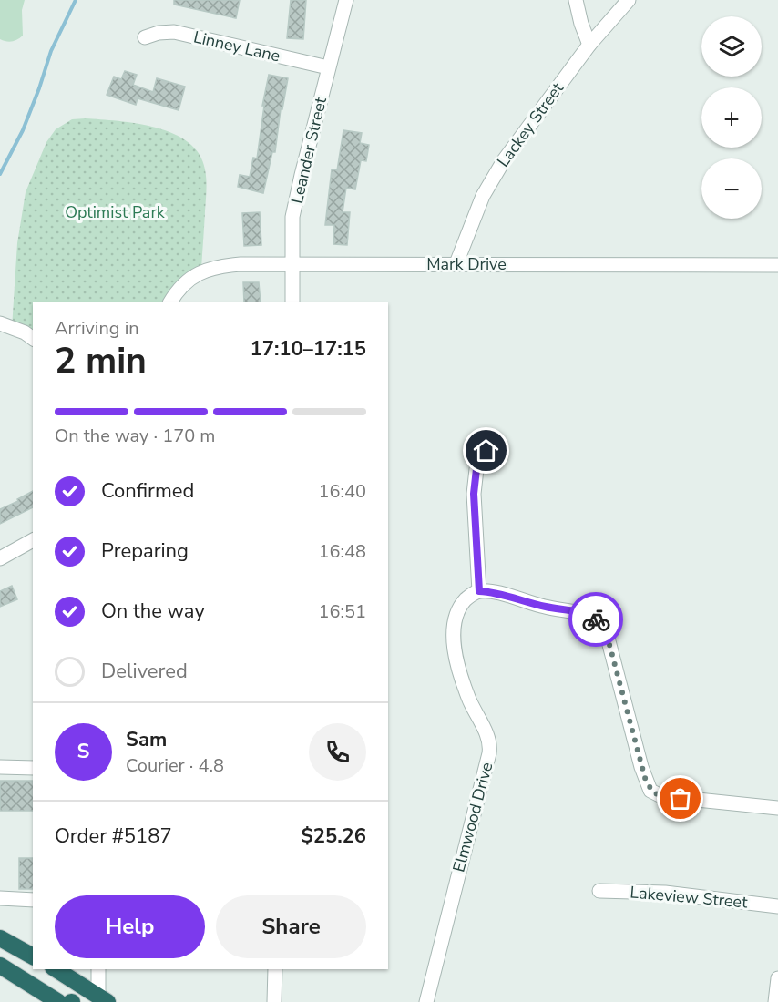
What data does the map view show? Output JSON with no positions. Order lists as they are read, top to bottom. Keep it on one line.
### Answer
{"streets":{"street":["Linney Lane","Lackey Street","Leander Street","Mark Drive","Elmwood Drive","Lakeview Street"]},"crossings":[["Linney Lane","Leander Street"],["Lackey Street","Mark Drive"],["Leander Street","Mark Drive"]],"parks":["Optimist Park"],"page":{"map_buttons":["+","−"],"heading":["2 min","Arriving in","17:10–17:15"],"panel":["Sam","Courier · 4.8","Order #5187","$25.26"],"bar":"On the way · 170 m","list":[["Confirmed","16:40"],["Preparing","16:48"],["On the way","16:51"],"Delivered"],"round":"S","buttons":["Help","Share"]}}
